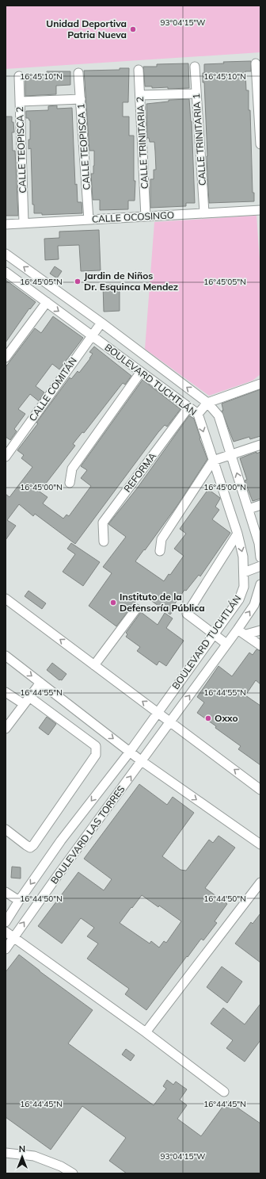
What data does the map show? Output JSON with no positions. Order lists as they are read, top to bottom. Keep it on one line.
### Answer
{"streets":{"street":["CALLE TRINITARIA 1","CALLE TRINITARIA 2","CALLE TEOPISCA 1","CALLE TEOPISCA 2","CALLE OCOSINGO","BOULEVARD TUCHTLÁN","CALLE COMITÁN","REFORMA","BOULEVARD LAS TORRES"]},"crossings":[["CALLE TRINITARIA 1","CALLE OCOSINGO"],["CALLE TRINITARIA 2","CALLE OCOSINGO"],["CALLE TEOPISCA 1","CALLE OCOSINGO"],["CALLE TEOPISCA 2","CALLE OCOSINGO"],["BOULEVARD TUCHTLÁN","CALLE COMITÁN"],["BOULEVARD TUCHTLÁN","REFORMA"],["BOULEVARD TUCHTLÁN","BOULEVARD LAS TORRES"]],"places":["Unidad Deportiva Patria Nueva","Jardin de Niños Dr. Esquinca Mendez","Instituto de la Defensoría Pública","Oxxo"],"north":"top","coordinates":["93°04'15\"W","16°45'10\"N","16°45'05\"N","16°45'00\"N","16°44'55\"N","16°44'50\"N","16°44'45\"N"]}
